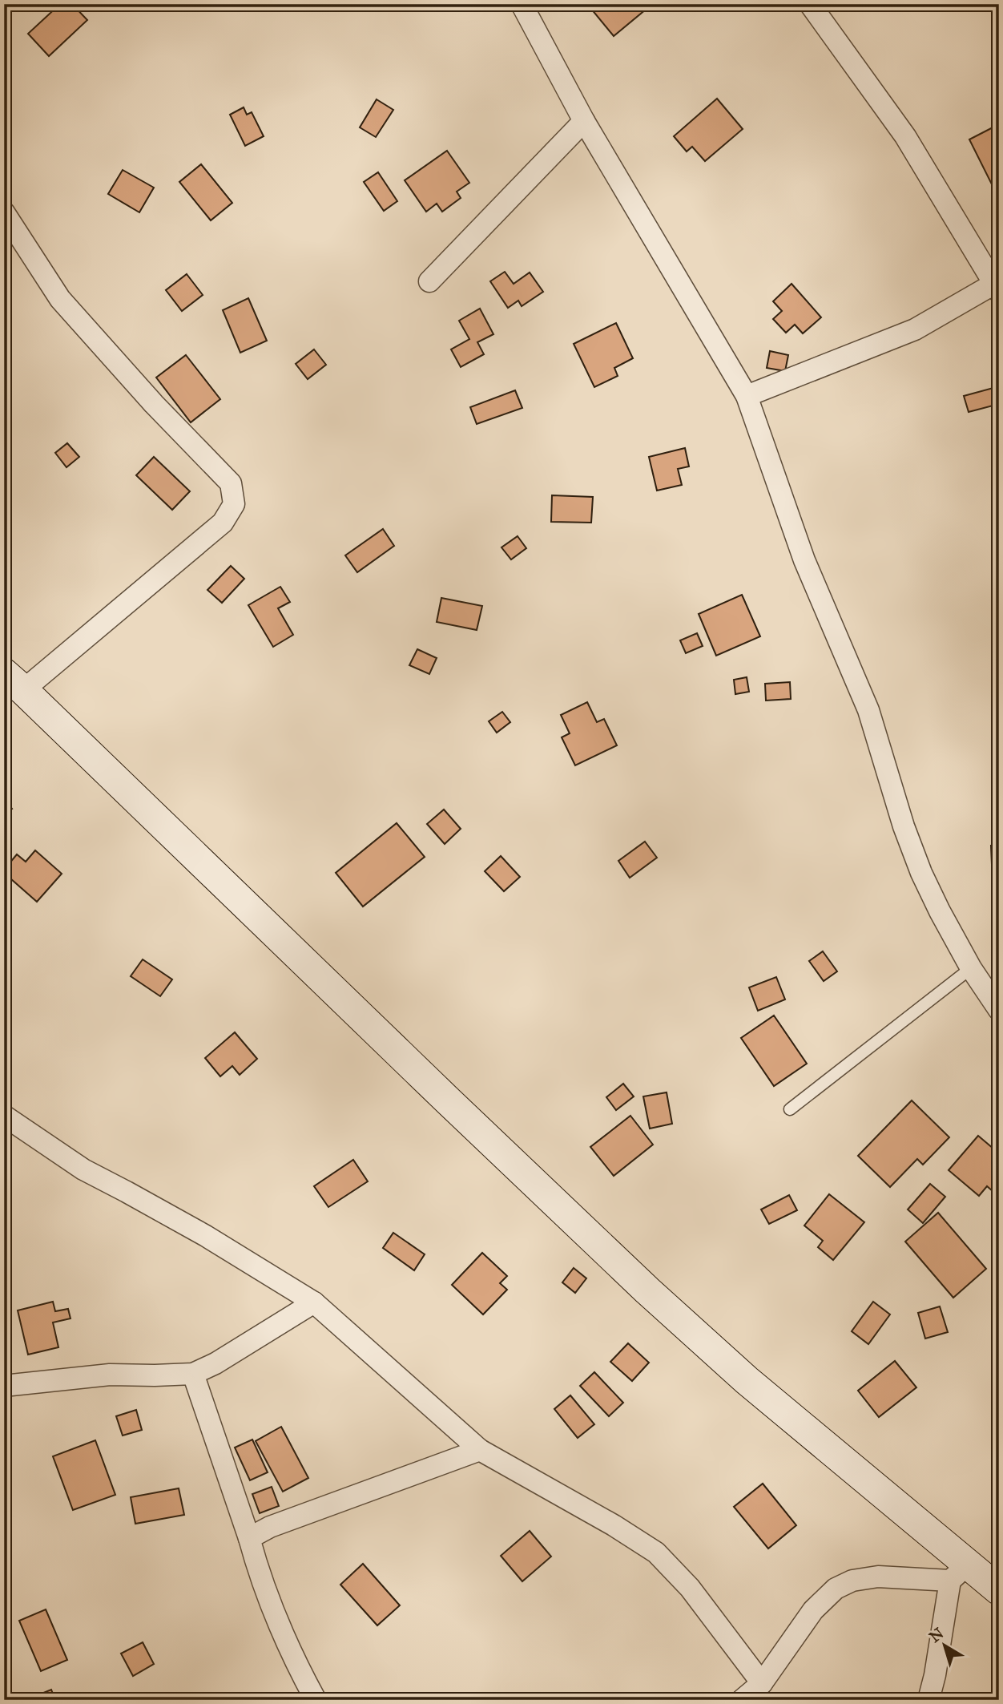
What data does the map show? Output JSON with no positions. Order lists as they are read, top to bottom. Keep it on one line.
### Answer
{"north":"top left"}
